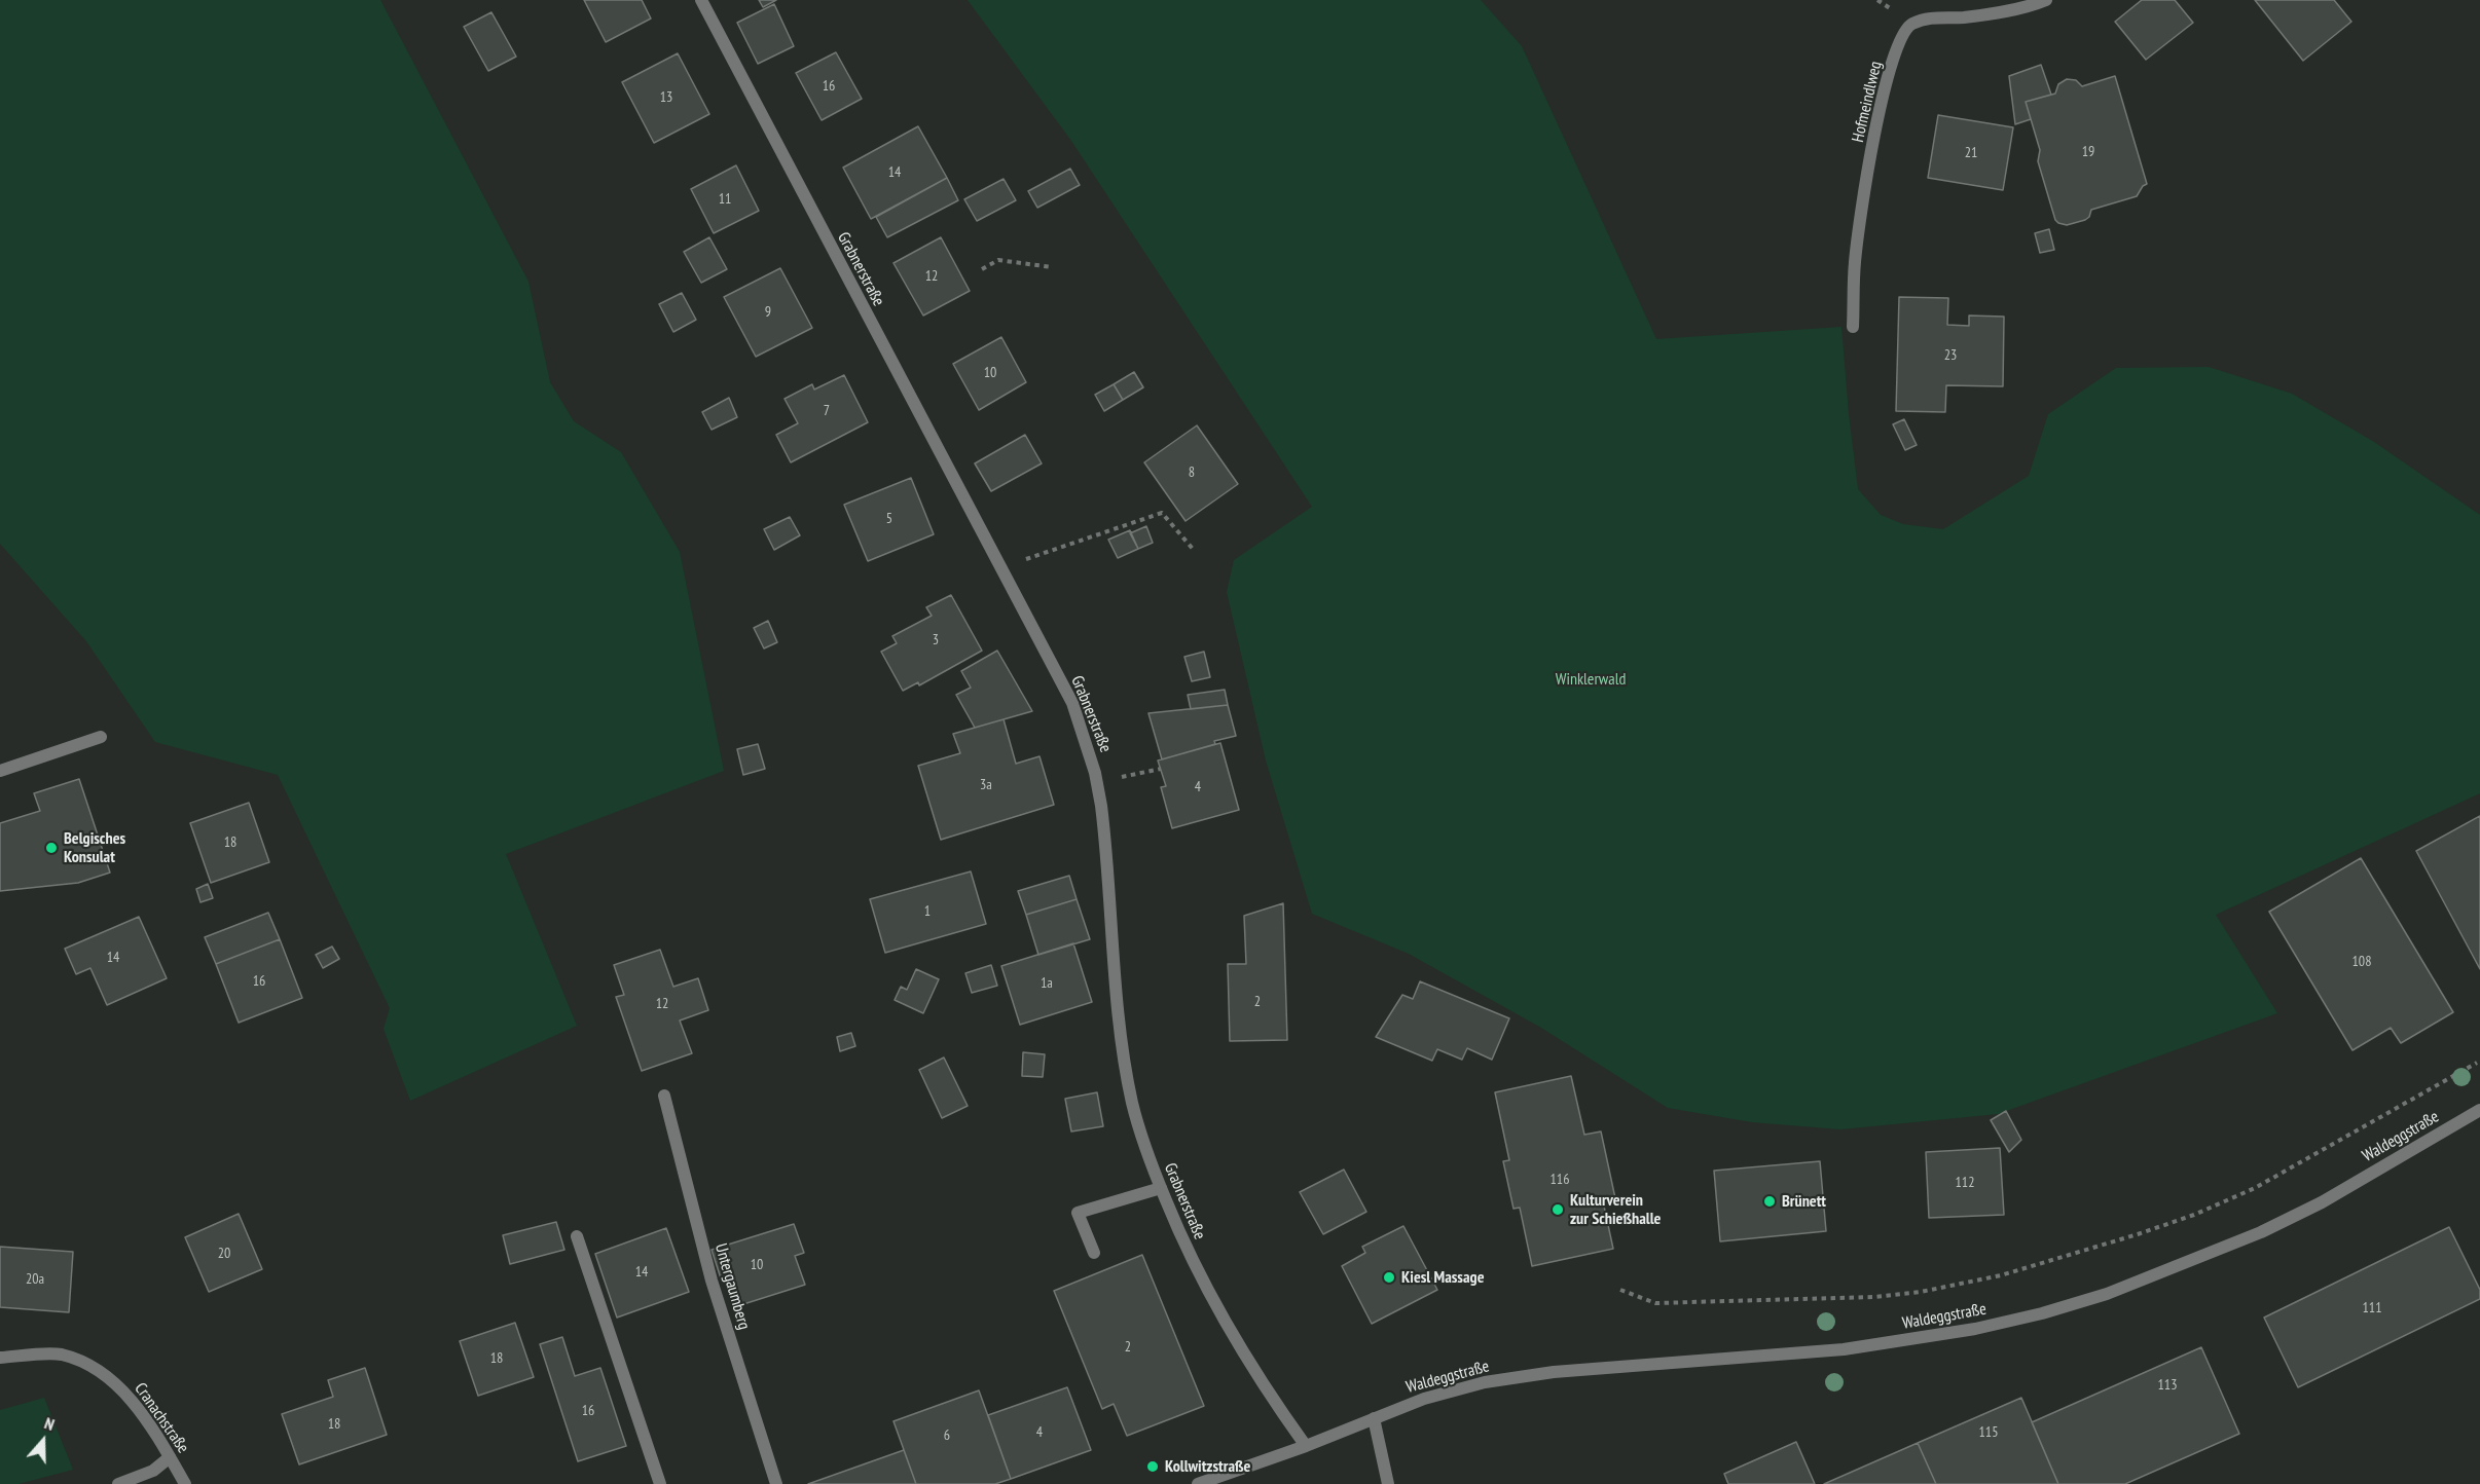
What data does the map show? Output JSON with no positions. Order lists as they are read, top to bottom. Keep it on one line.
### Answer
{"streets":{"street":["Hofmeindlweg","Grabnerstraße","Waldeggstraße","Untergaumberg","Cranachstraße"]},"crossings":[["Grabnerstraße","Waldeggstraße"]],"parks":["Winklerwald"],"places":["Belgisches Konsulat","Brünett","Kulturverein zur Schießhalle","Kiesl Massage","Kollwitzstraße"],"house_numbers":["16","13","19","21","14","11","12","9","23","10","7","8","5","3","3a","4","18","1","14","108","16","1a","2","12","116","112","20","10","14","20a","111","2","18","113","16","18","4","115","6"],"north":"top"}
